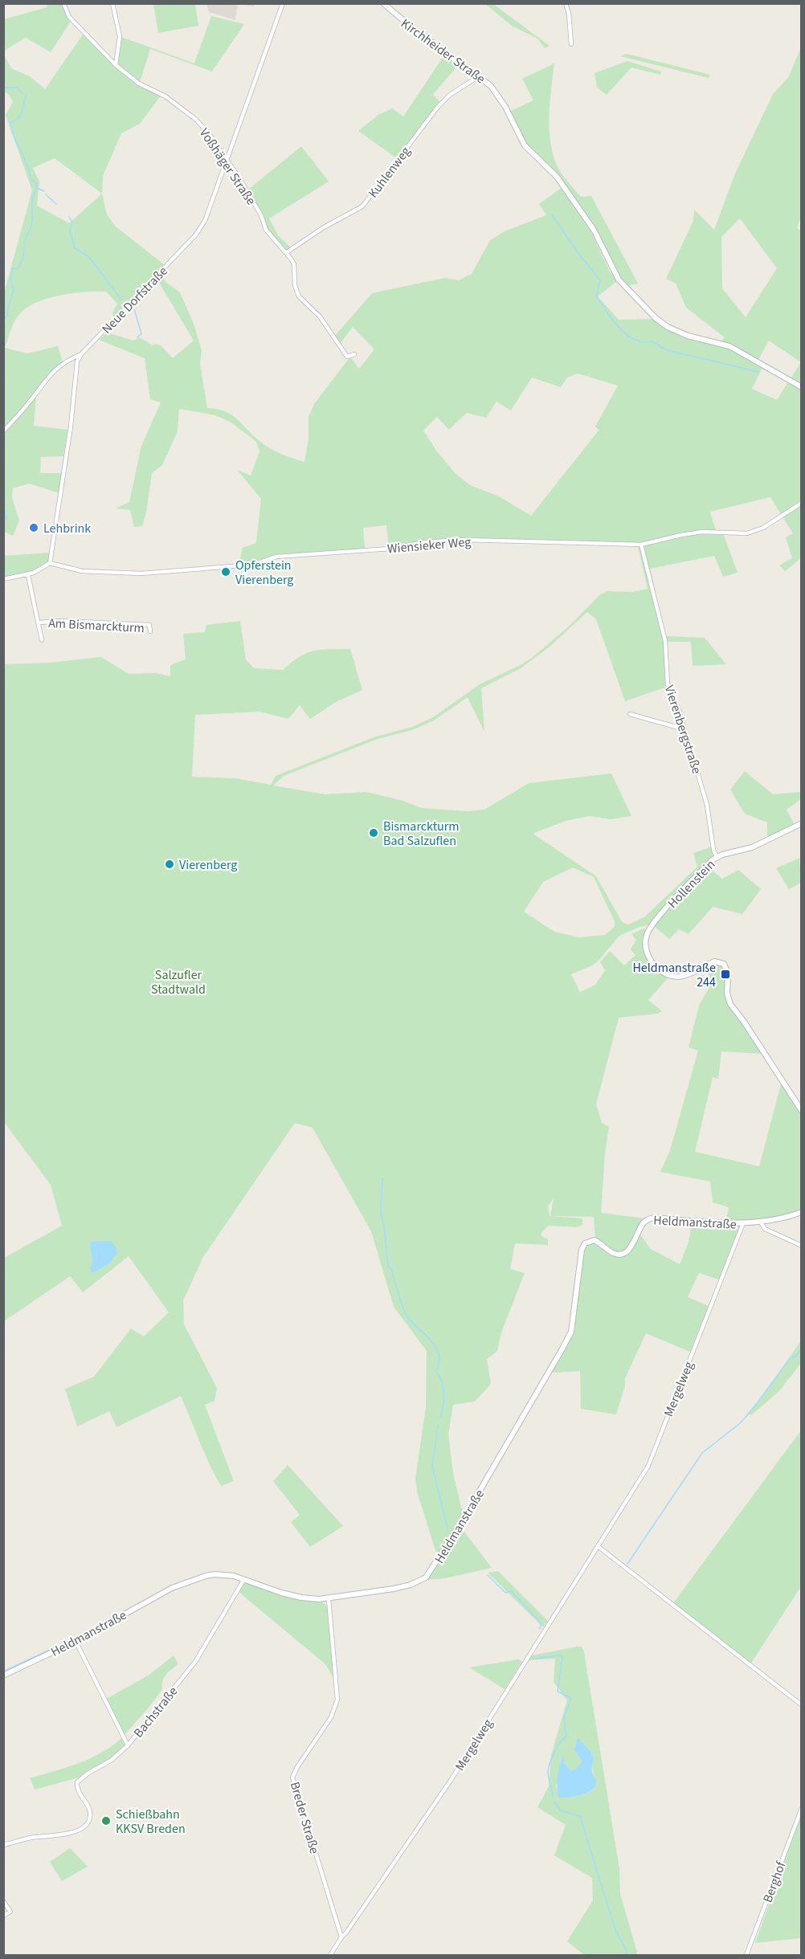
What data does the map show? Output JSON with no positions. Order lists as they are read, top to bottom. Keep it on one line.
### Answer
{"streets":{"main road":["Kirchheider Straße","Hollenstein","Heldmanstraße"],"street":["Voßhäger Straße","Kuhlenweg","Neue Dorfstraße","Wiensieker Weg","Am Bismarckturm","Vierenbergstraße","Mergelweg","Bachstraße","Breder Straße","Berghof"]},"crossings":[["Kirchheider Straße","Kuhlenweg"],["Voßhäger Straße","Kuhlenweg"],["Voßhäger Straße","Neue Dorfstraße"],["Wiensieker Weg","Vierenbergstraße"],["Vierenbergstraße","Hollenstein"],["Heldmanstraße","Mergelweg"],["Heldmanstraße","Bachstraße"],["Heldmanstraße","Breder Straße"],["Mergelweg","Breder Straße"]],"parks":["Salzufler Stadtwald"],"places":{"other":["Lehbrink","Opferstein Vierenberg","Bismarckturm Bad Salzuflen","Vierenberg","Schießbahn KKSV Breden"],"transit":["Heldmanstraße 244"]}}
